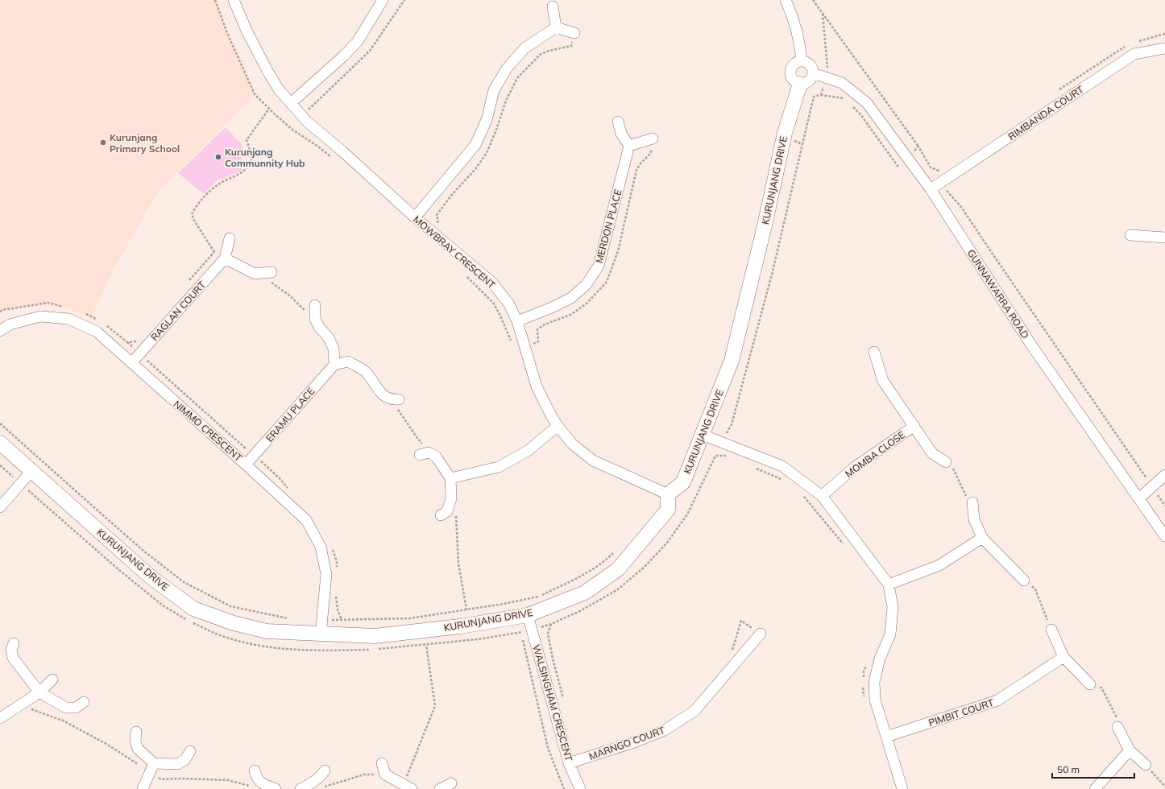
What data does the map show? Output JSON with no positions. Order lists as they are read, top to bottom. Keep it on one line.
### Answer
{"streets":{"street":["RIMBANDA COURT","KURUNJANG DRIVE","MERDON PLACE","MOWBRAY CRESCENT","GUNNAWARRA ROAD","RAGLAN COURT","ERAMU PLACE","NIMMO CRESCENT","MOMBA CLOSE","WALSINGHAM CRESCENT","PIMBIT COURT","MARNGO COURT"]},"crossings":[["RIMBANDA COURT","GUNNAWARRA ROAD"],["KURUNJANG DRIVE","MOWBRAY CRESCENT"],["KURUNJANG DRIVE","GUNNAWARRA ROAD"],["KURUNJANG DRIVE","NIMMO CRESCENT"],["KURUNJANG DRIVE","WALSINGHAM CRESCENT"],["MERDON PLACE","MOWBRAY CRESCENT"],["RAGLAN COURT","NIMMO CRESCENT"],["ERAMU PLACE","NIMMO CRESCENT"],["WALSINGHAM CRESCENT","MARNGO COURT"]],"places":["Kurunjang Primary School","Kurunjang Communnity Hub"],"scale_bar":"50 m"}
